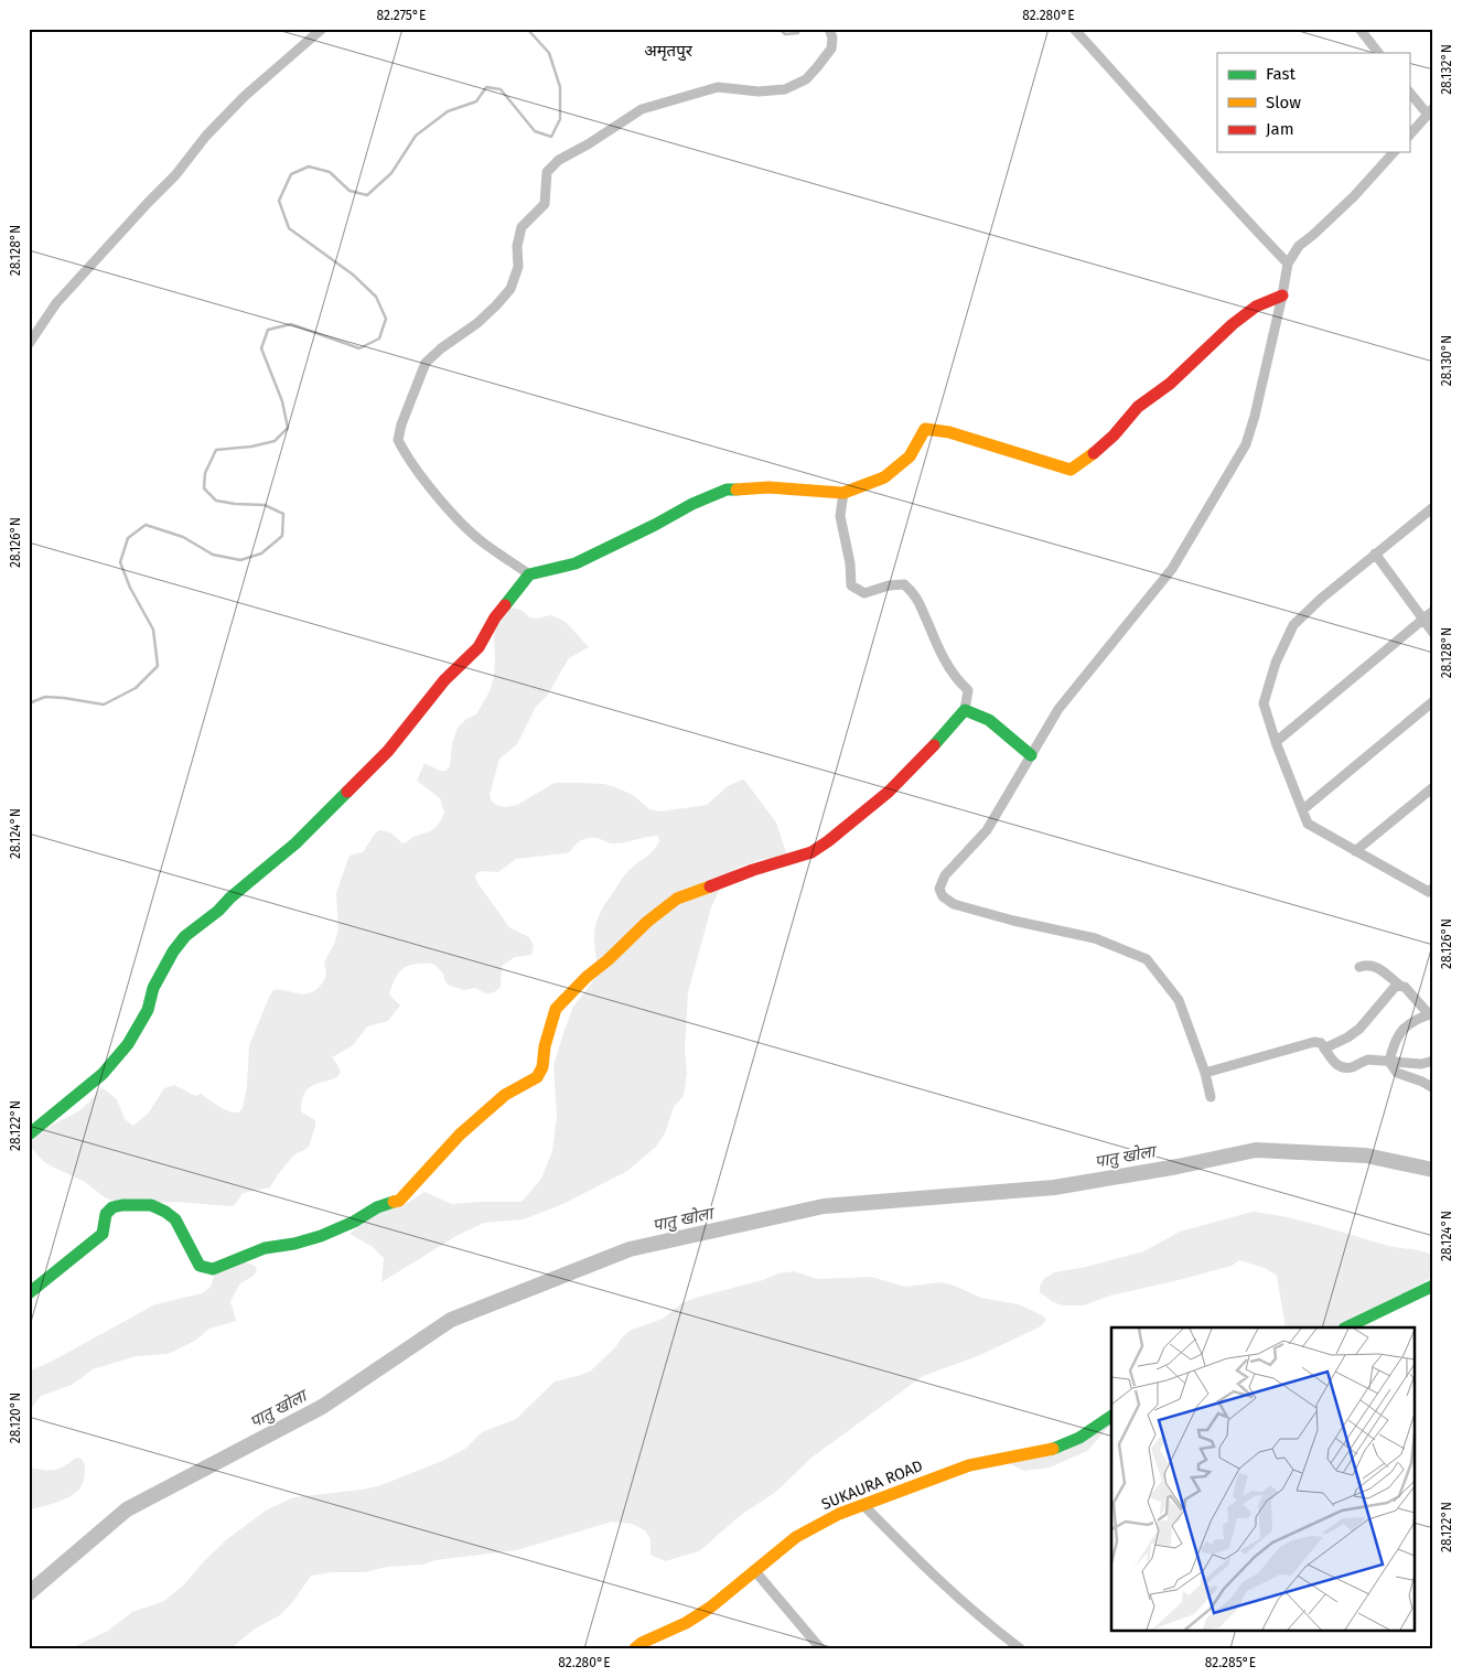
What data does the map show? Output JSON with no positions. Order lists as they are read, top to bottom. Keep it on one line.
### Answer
{"streets":{"street":["SUKAURA ROAD"]},"districts":["अमृतपुर"],"water":["पातु खोला"],"legend":["Fast","Slow","Jam"],"coordinates":["82.275°E","82.280°E","28.132°N","28.128°N","28.130°N","28.126°N","28.124°N","28.122°N","28.120°N","82.285°E"]}
